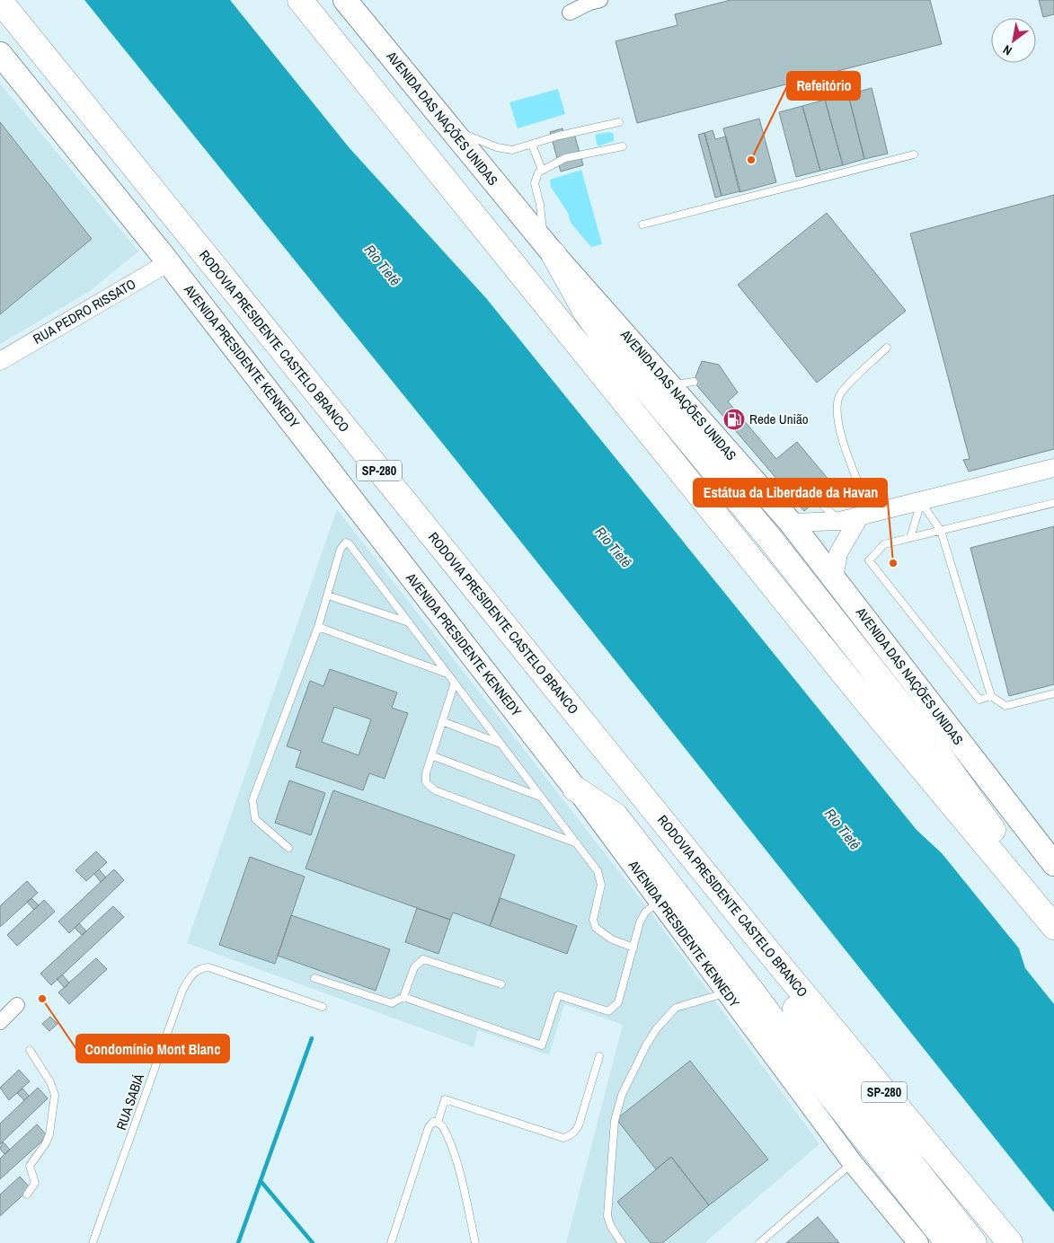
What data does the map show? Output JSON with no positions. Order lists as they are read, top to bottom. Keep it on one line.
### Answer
{"streets":{"highway":["AVENIDA DAS NAÇÕES UNIDAS","RODOVIA PRESIDENTE CASTELO BRANCO","AVENIDA PRESIDENTE KENNEDY","SP-280"],"street":["RUA PEDRO RISSATO"],"lane":["RUA SABIÁ"]},"crossings":[["RUA PEDRO RISSATO","AVENIDA PRESIDENTE KENNEDY"]],"water":["Rio Tietê"],"places":{"other":["Refeitório","Estátua da Liberdade da Havan","Condomínio Mont Blanc"],"fuel station":["Rede União"]},"north":"bottom left"}
